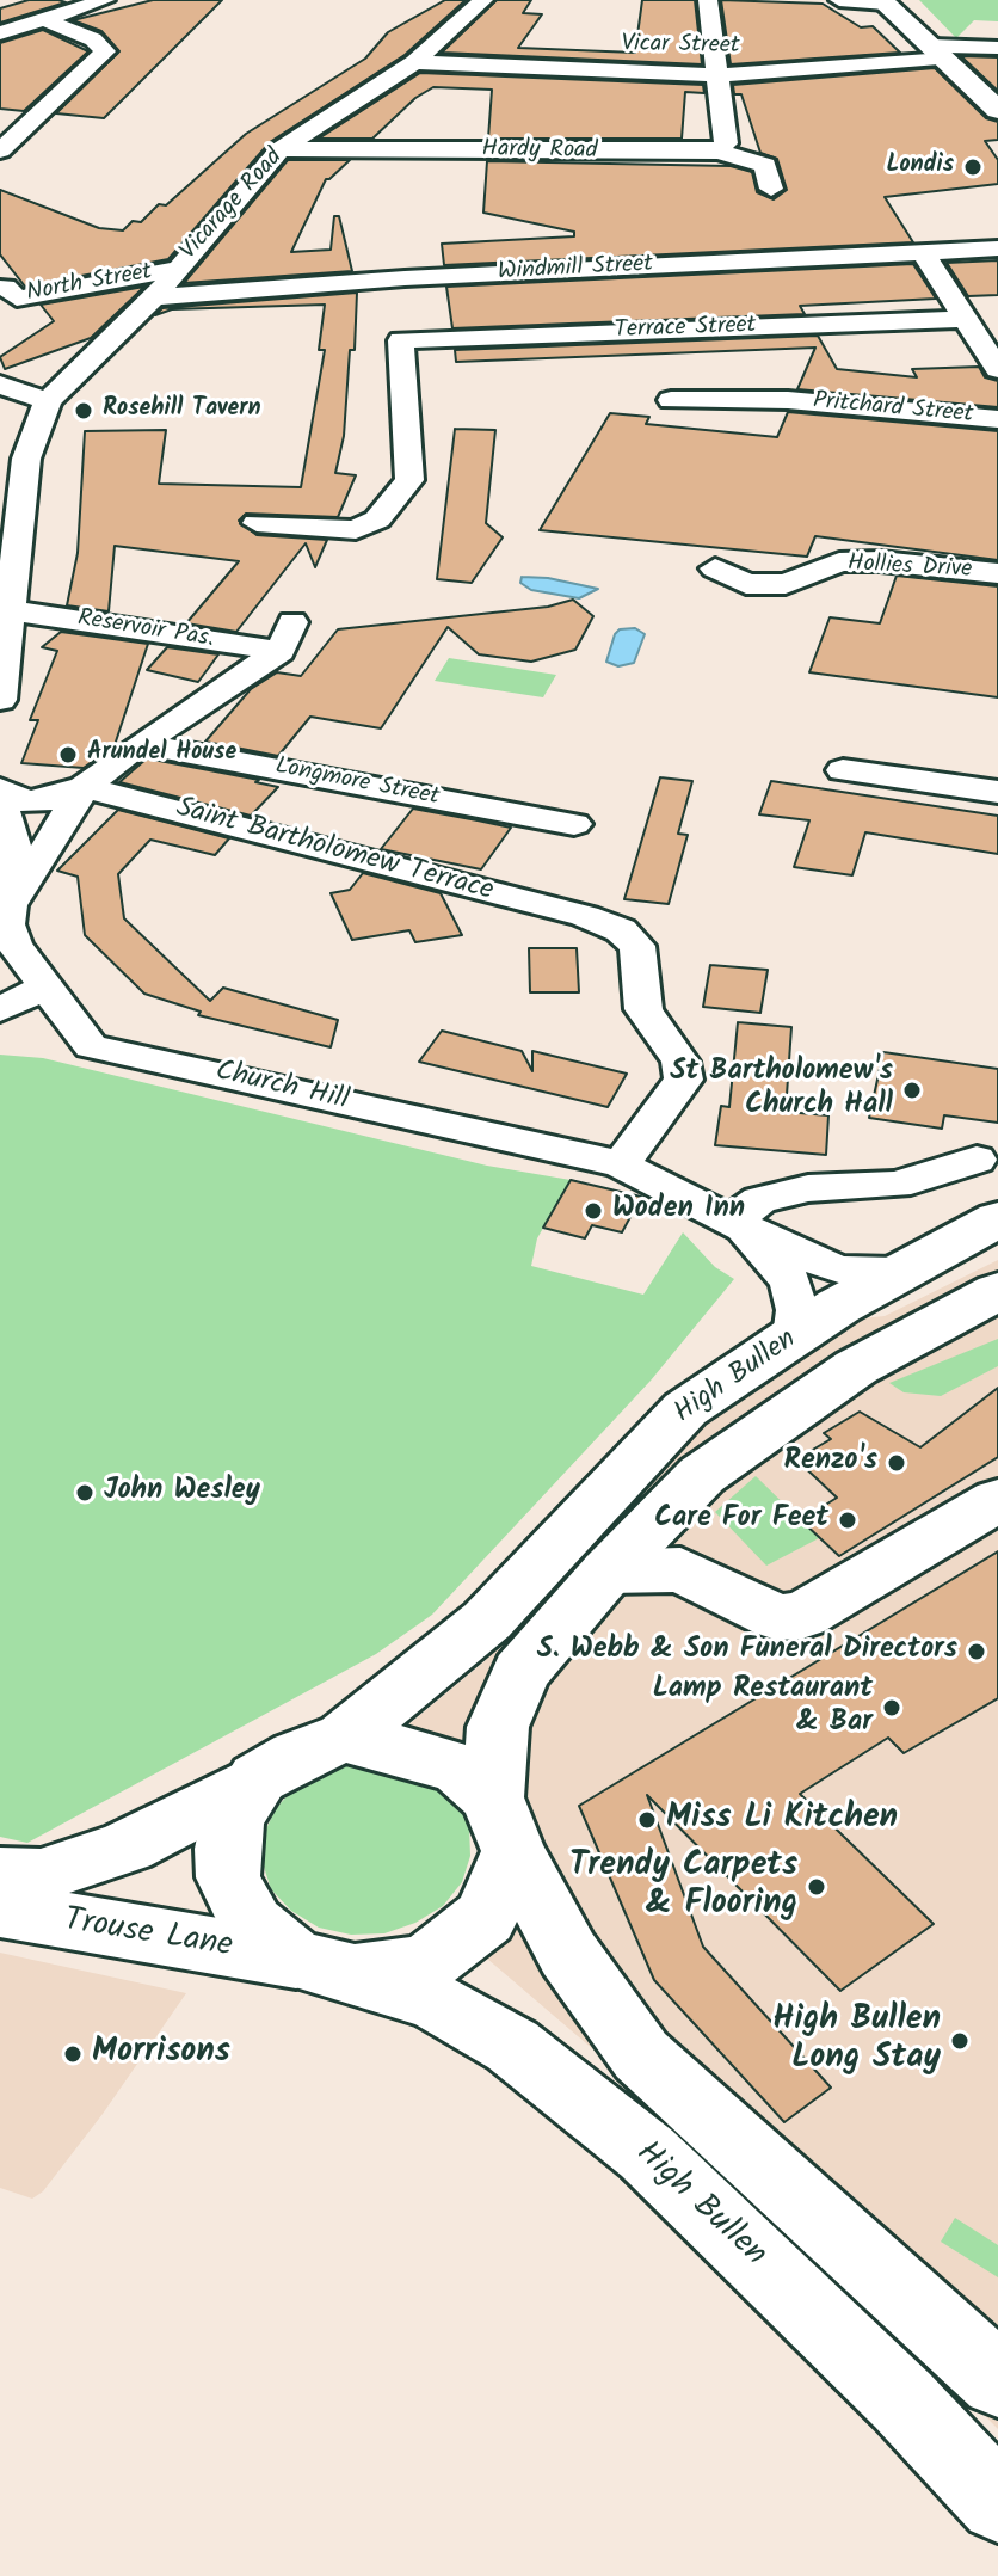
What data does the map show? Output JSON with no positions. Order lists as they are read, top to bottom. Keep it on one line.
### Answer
{"streets":{"main road":["High Bullen","Trouse Lane"],"street":["Vicar Street","Hardy Road","Vicarage Road","Windmill Street","North Street","Terrace Street","Pritchard Street","Hollies Drive","Reservoir Pas.","Longmore Street","Saint Bartholomew Terrace","Church Hill"]},"crossings":[["Vicar Street","Vicarage Road"],["Hardy Road","Vicarage Road"],["Vicarage Road","Windmill Street"],["Vicarage Road","North Street"],["Reservoir Pas.","Longmore Street"],["Saint Bartholomew Terrace","Church Hill"],["Church Hill","High Bullen"],["High Bullen","Trouse Lane"]],"places":["Londis","Rosehill Tavern","Arundel House","St Bartholomew's Church Hall","Woden Inn","Renzo's","John Wesley","Care For Feet","S. Webb & Son Funeral Directors","Lamp Restaurant & Bar","Miss Li Kitchen","Trendy Carpets & Flooring","High Bullen Long Stay","Morrisons"]}
